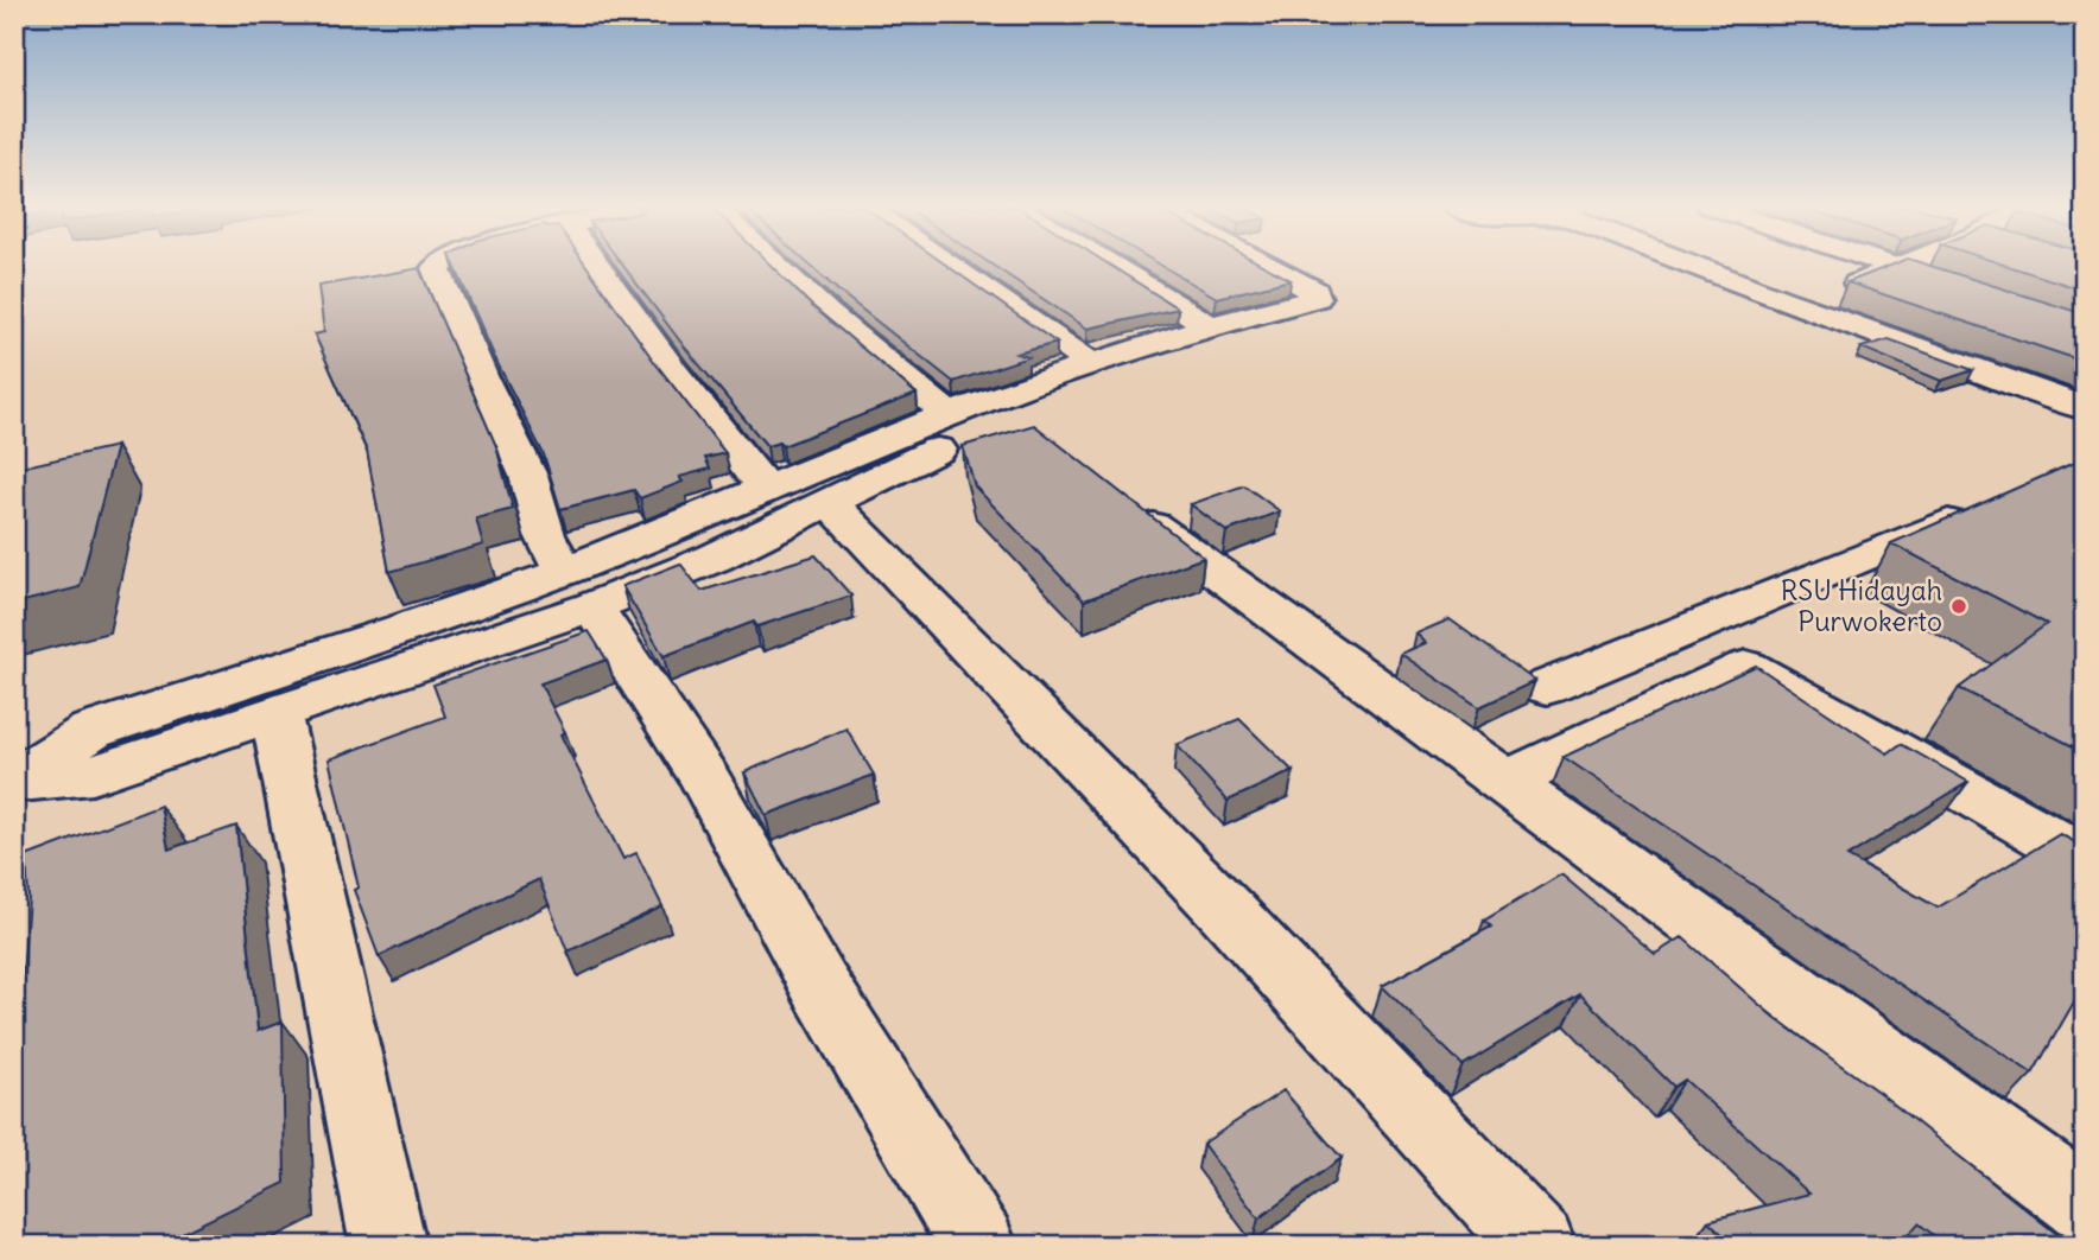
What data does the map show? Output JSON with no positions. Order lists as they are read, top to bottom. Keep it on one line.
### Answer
{"places":["RSU Hidayah Purwokerto"]}
